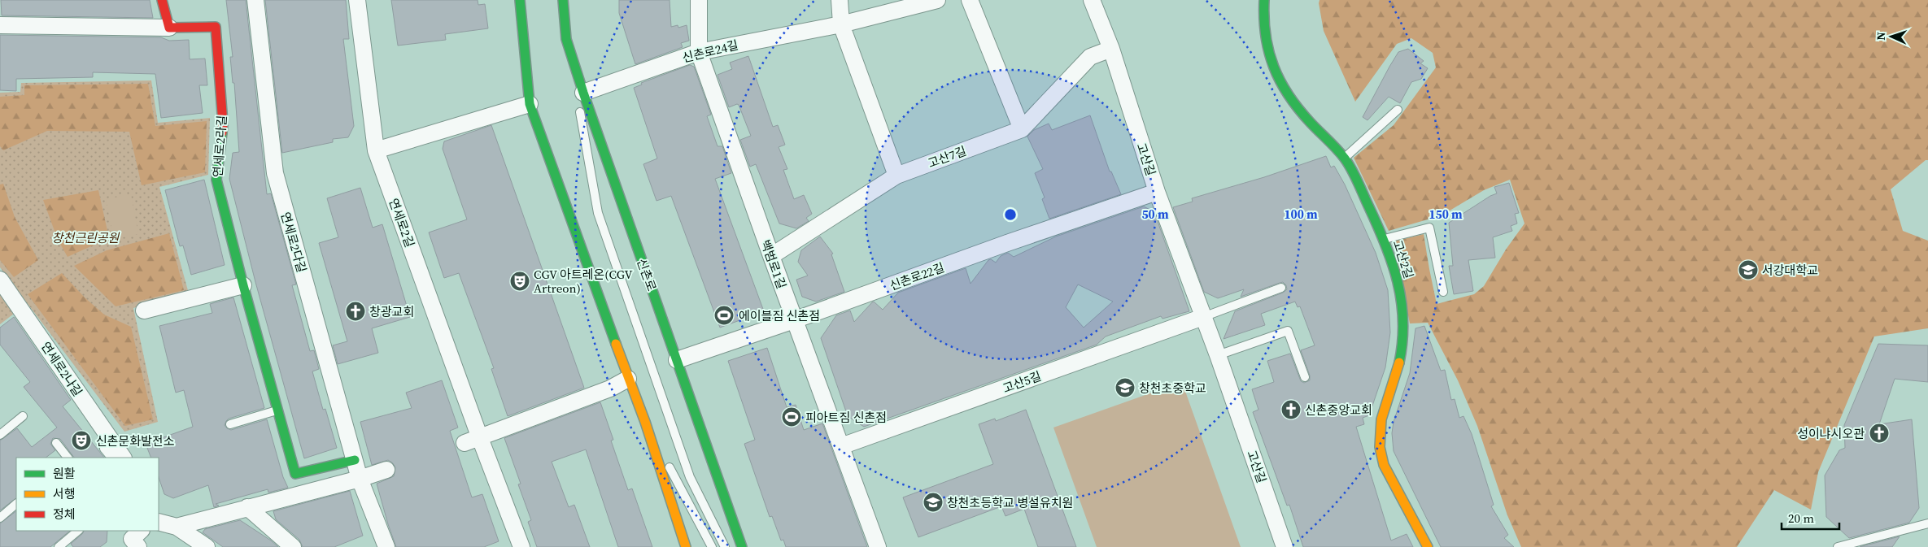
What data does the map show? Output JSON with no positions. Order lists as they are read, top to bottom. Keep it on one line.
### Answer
{"streets":{"street":["신촌로24길","연세로2라길","고산7길","고산길","연세로2길","연세로2다길","고산2길","백범로1길","신촌로","신촌로22길","연세로2나길","고산5길"]},"crossings":[["신촌로24길","백범로1길"],["신촌로24길","신촌로"],["연세로2라길","연세로2다길"],["고산7길","고산길"],["고산7길","백범로1길"],["고산길","신촌로22길"],["고산길","고산5길"],["백범로1길","신촌로22길"],["백범로1길","고산5길"],["신촌로","신촌로22길"]],"parks":["창천근린공원"],"places":{"school or university":["서강대학교","창천초중학교","창천초등학교 병설유치원"],"theatre":["CGV 아트레온(CGV Artreon)","신촌문화발전소"],"church":["창광교회","신촌중앙교회","성이냐시오관"],"sports":["에이블짐 신촌점","피아트짐 신촌점"]},"legend":["원활","서행","정체"],"scale_bar":"20 m","north":"left","rings":["50 m","100 m","150 m"]}
